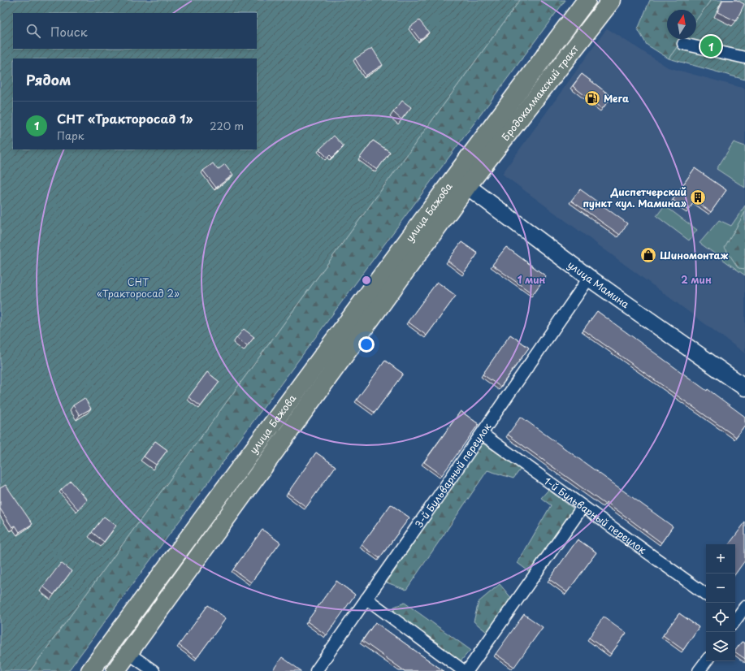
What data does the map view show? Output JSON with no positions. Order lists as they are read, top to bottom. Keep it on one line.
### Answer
{"streets":{"main road":["Бродокалмакский тракт","улица Бажова","улица Мамина"],"street":["3-й Бульварный переулок","1-й Бульварный переулок"]},"crossings":[["Бродокалмакский тракт","улица Бажова"],["Бродокалмакский тракт","улица Мамина"],["улица Бажова","улица Мамина"],["улица Мамина","3-й Бульварный переулок"],["3-й Бульварный переулок","1-й Бульварный переулок"]],"parks":["СНТ «Тракторосад 2»"],"places":{"fuel station":["Мега"],"building":["Диспетчерский пункт «ул. Мамина»"],"shop":["Шиномонтаж"]},"north":"top","page":{"search":"Поиск","pins":"1","heading":"Рядом","list":[{"mark":"1","name":"СНТ «Тракторосад 1»","note":"Парк","value":"220 m"}],"map_buttons":["+","−"]},"rings":["1 мин","2 мин"]}
